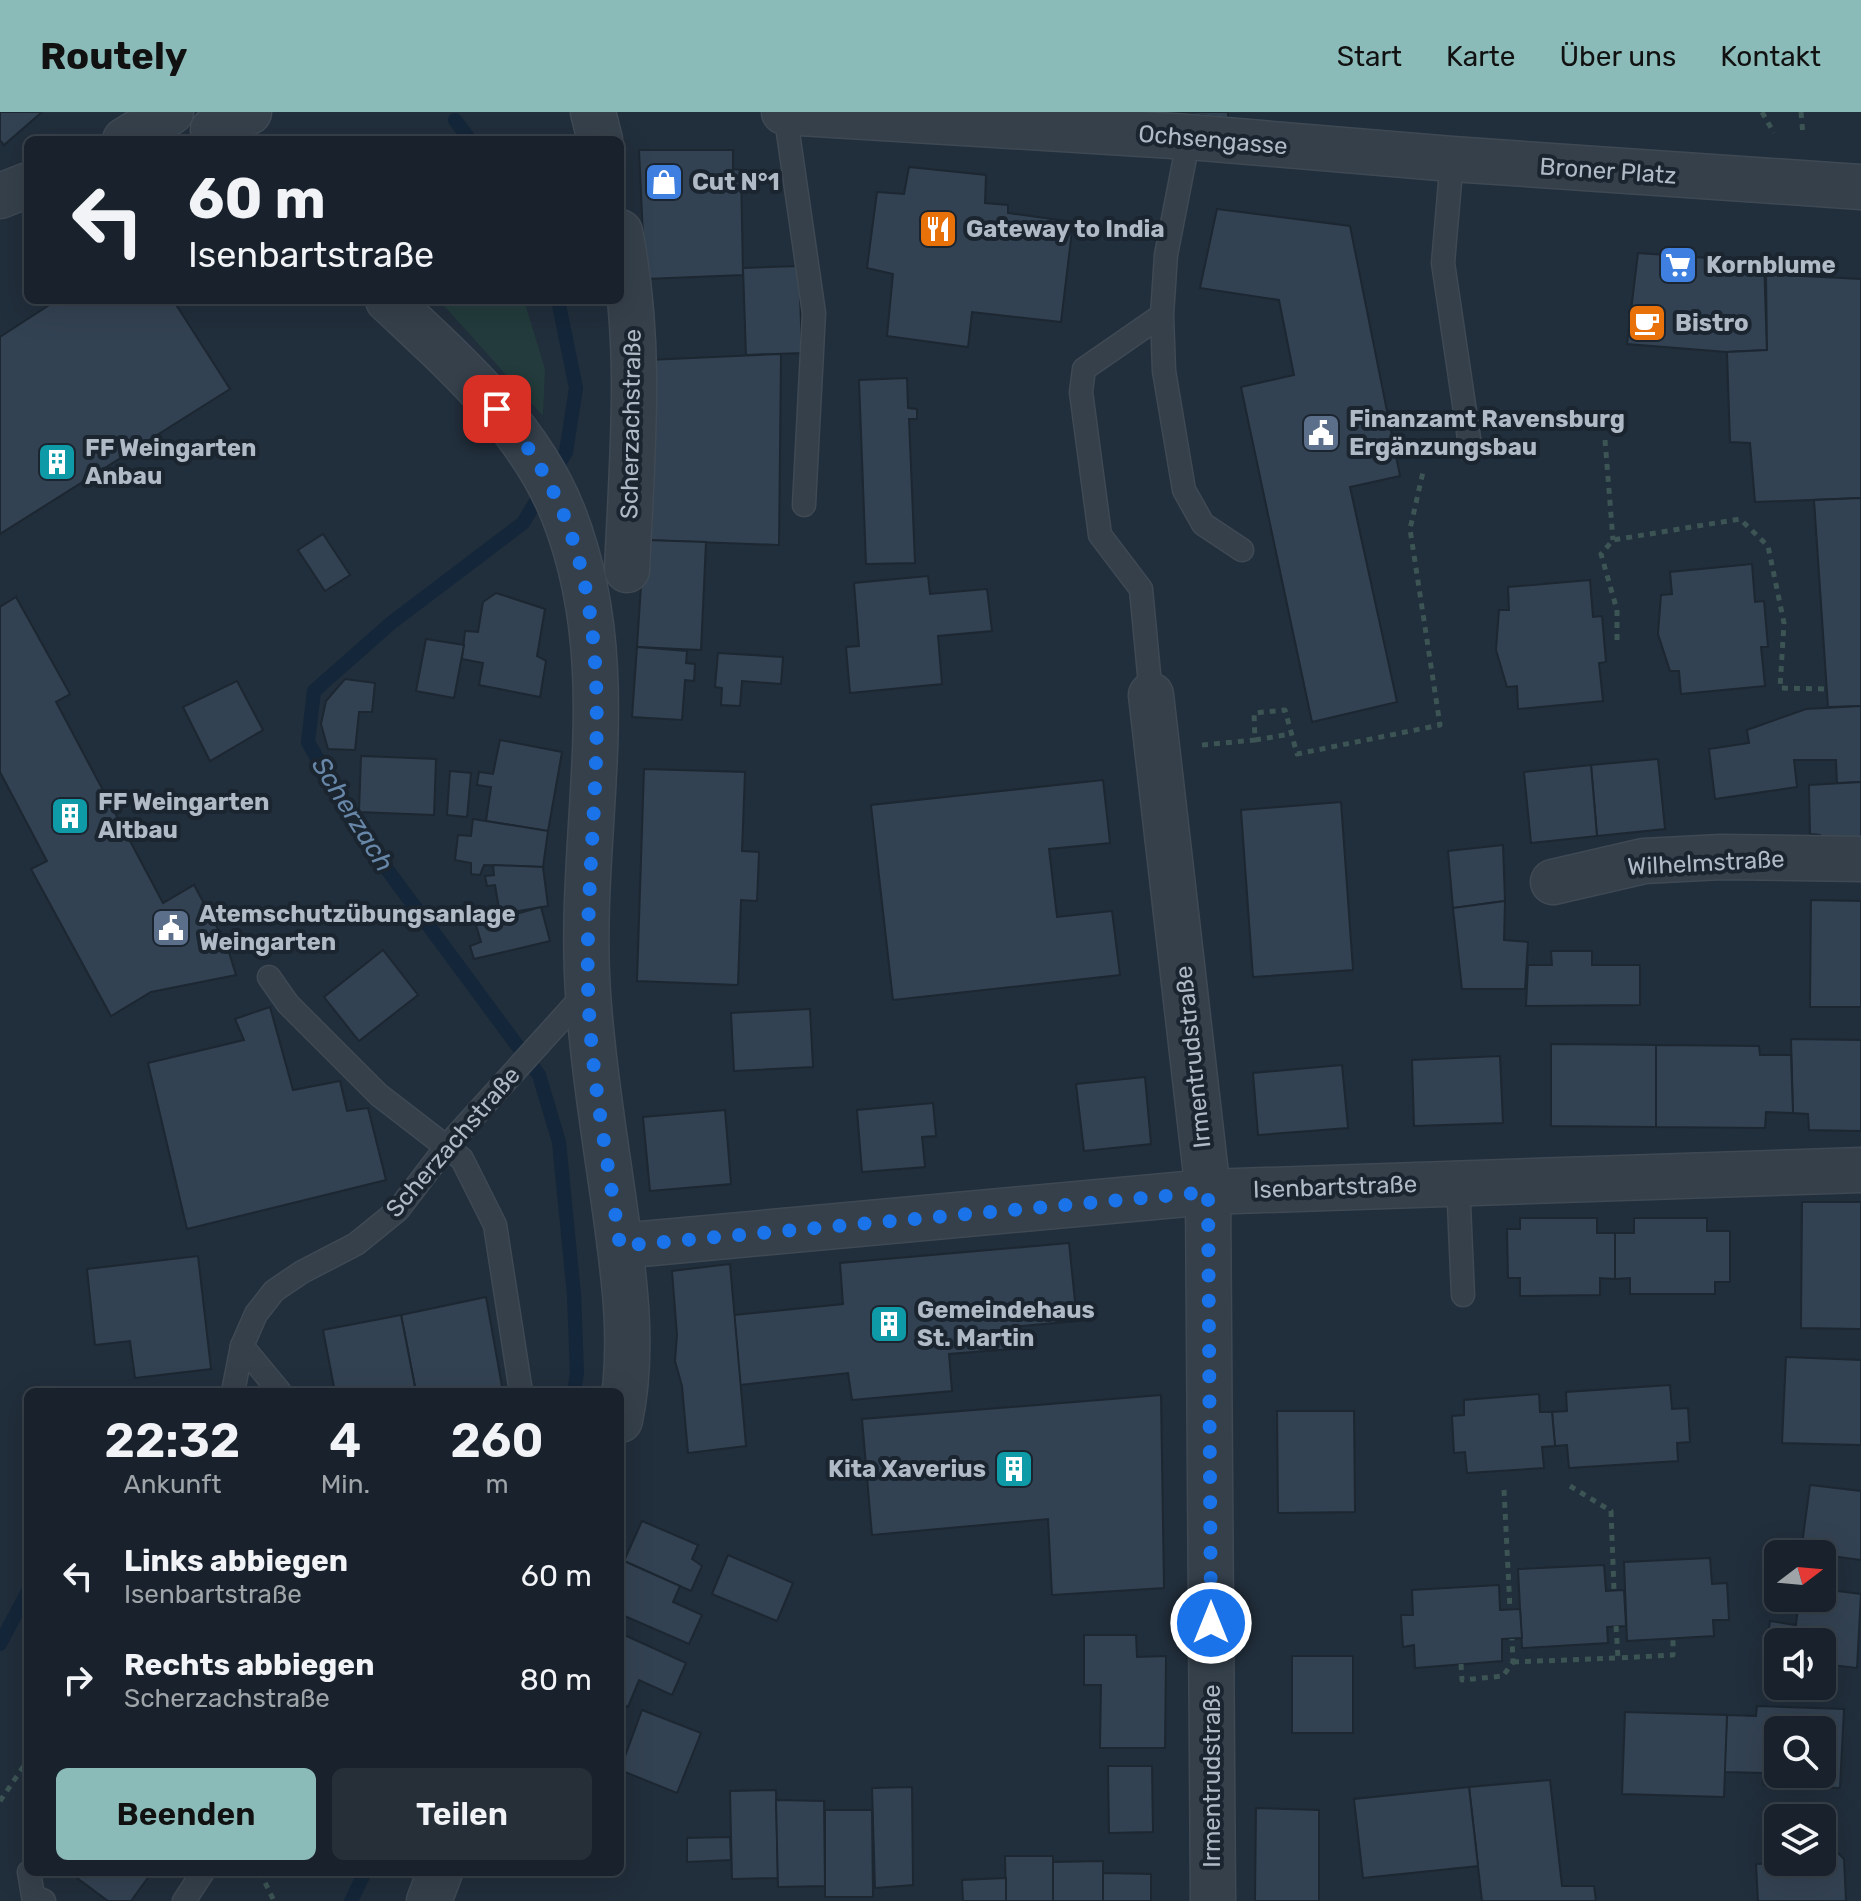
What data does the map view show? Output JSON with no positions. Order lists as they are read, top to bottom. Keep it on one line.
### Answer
{"streets":{"street":["Ochsengasse","Broner Platz","Scherzachstraße","Wilhelmstraße","Irmentrudstraße","Isenbartstraße"]},"crossings":[["Ochsengasse","Broner Platz"],["Irmentrudstraße","Isenbartstraße"]],"water":["Scherzach"],"places":{"shop":["Cut N°1"],"restaurant":["Gateway to India"],"supermarket":["Kornblume"],"cafe":["Bistro"],"public building":["Finanzamt Ravensburg Ergänzungsbau","Atemschutzübungsanlage Weingarten"],"building":["FF Weingarten Anbau","FF Weingarten Altbau","Gemeindehaus St. Martin","Kita Xaverius"]},"north":"right","page":{"header":"Routely","nav":["Start","Karte","Über uns","Kontakt"],"turn":["60 m","Isenbartstraße"],"eta":["22:32","Ankunft","4","Min.","260","m"],"list":[{"name":"Links abbiegen","note":"Isenbartstraße","value":"60 m"},{"name":"Rechts abbiegen","note":"Scherzachstraße","value":"80 m"}],"buttons":["Beenden","Teilen"]}}
